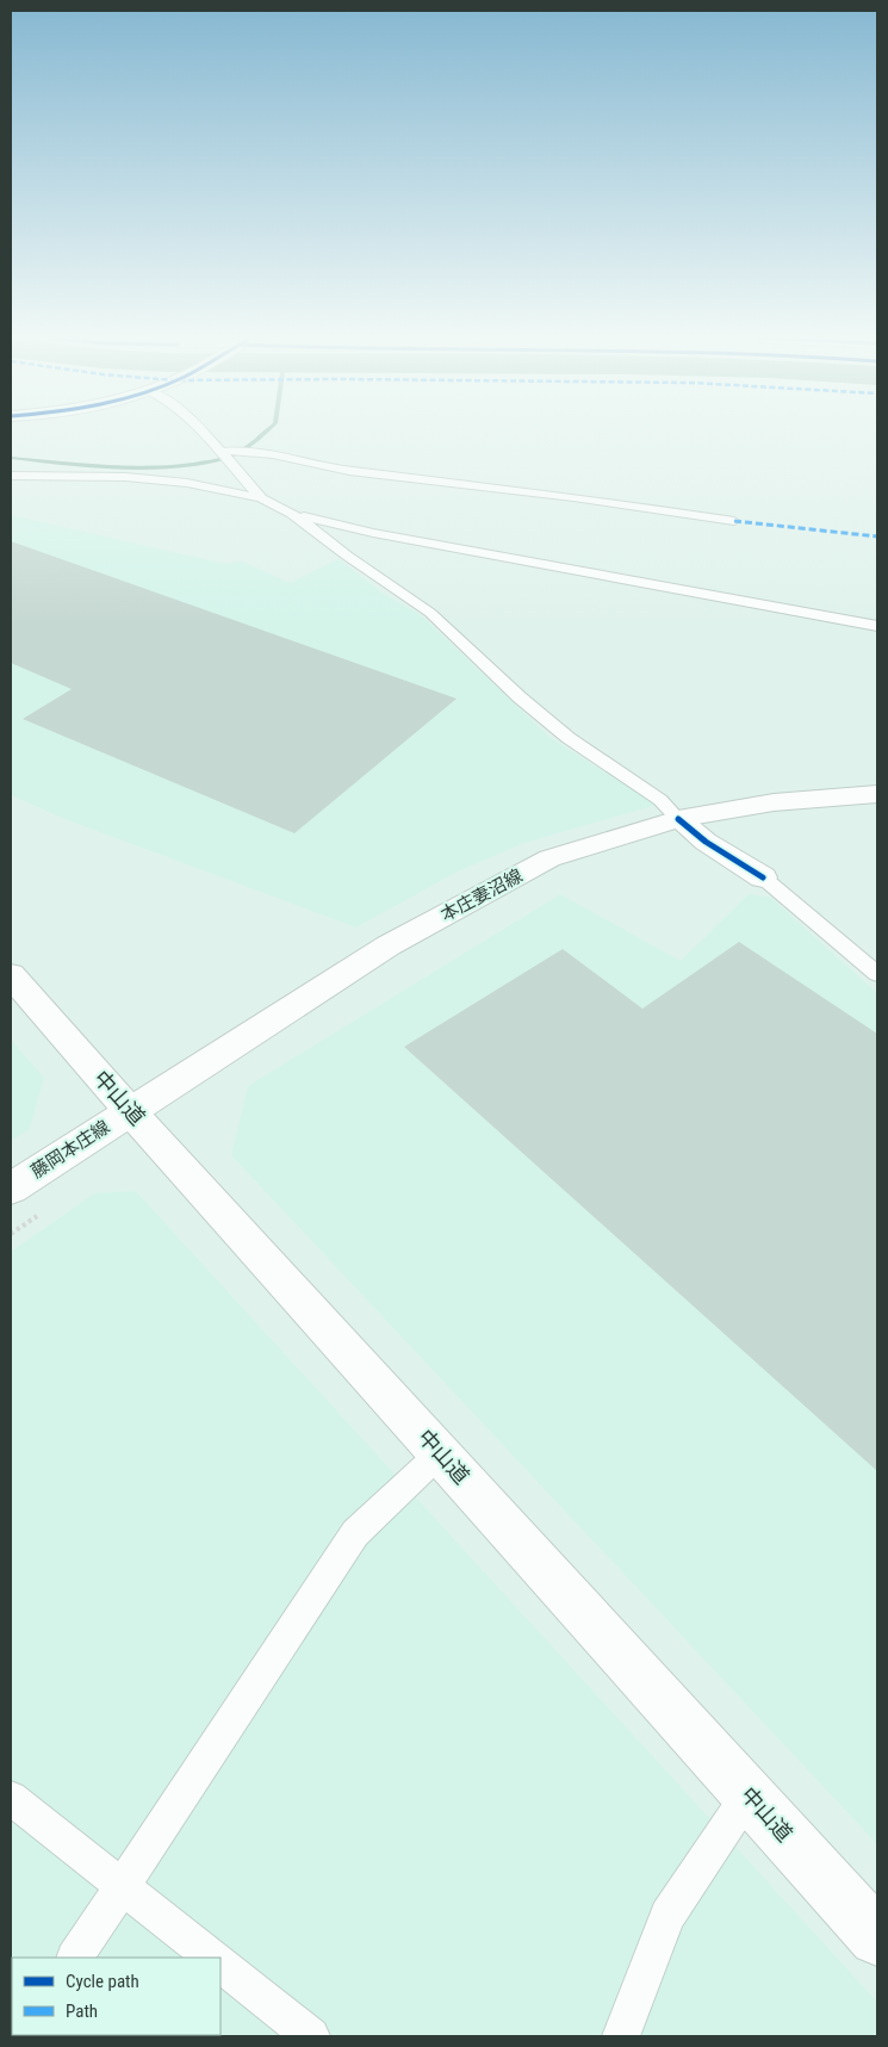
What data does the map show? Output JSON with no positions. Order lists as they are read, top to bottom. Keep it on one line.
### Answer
{"streets":{"main road":["本庄妻沼線","中山道","藤岡本庄線"]},"crossings":[["本庄妻沼線","中山道"],["本庄妻沼線","藤岡本庄線"],["中山道","藤岡本庄線"]],"legend":["Cycle path","Path"]}
